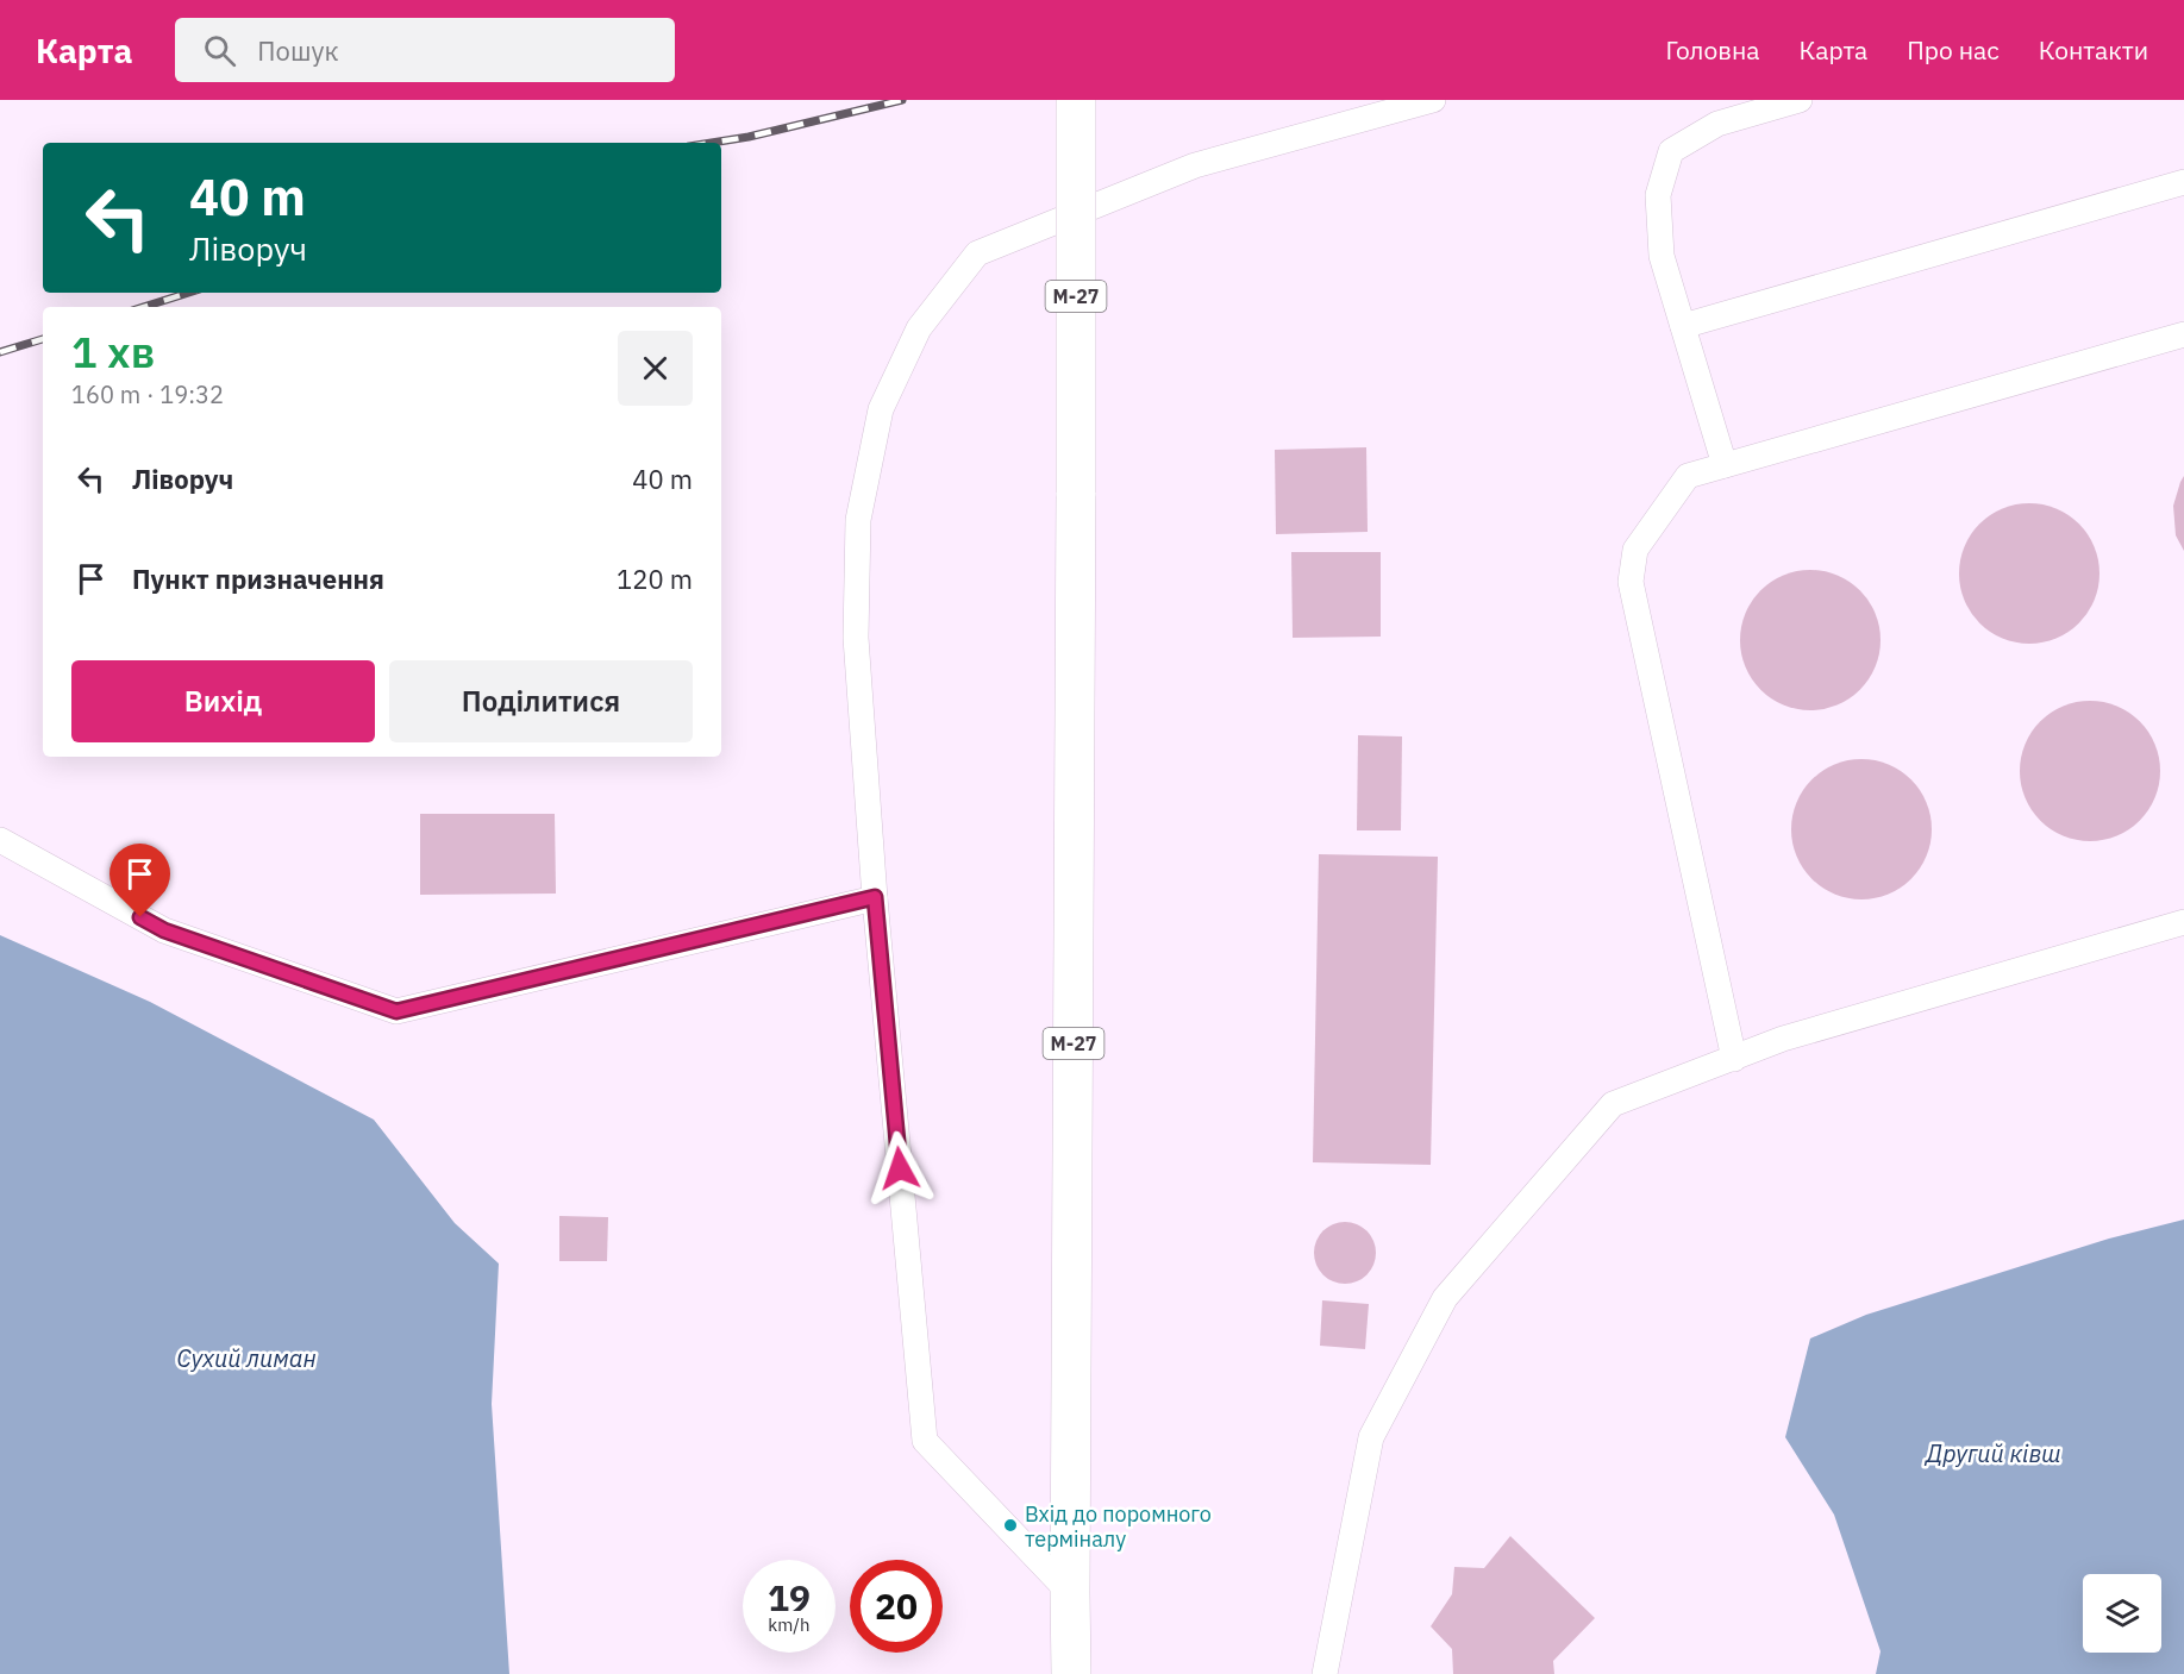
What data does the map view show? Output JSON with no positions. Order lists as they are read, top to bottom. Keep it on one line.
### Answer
{"streets":{"main road":["М-27"]},"water":["Сухий лиман","Другий ківш"],"places":["Вхід до поромного терміналу"],"page":{"header":"Карта","search":"Пошук","nav":["Головна","Карта","Про нас","Контакти"],"turn":["40 m","Ліворуч"],"heading":["1 хв","160 m · 19:32"],"list":[{"name":"Ліворуч","value":"40 m"},{"name":"Пункт призначення","value":"120 m"}],"buttons":["Вихід","Поділитися"],"speed":"19 km/h","limit":"20"}}
